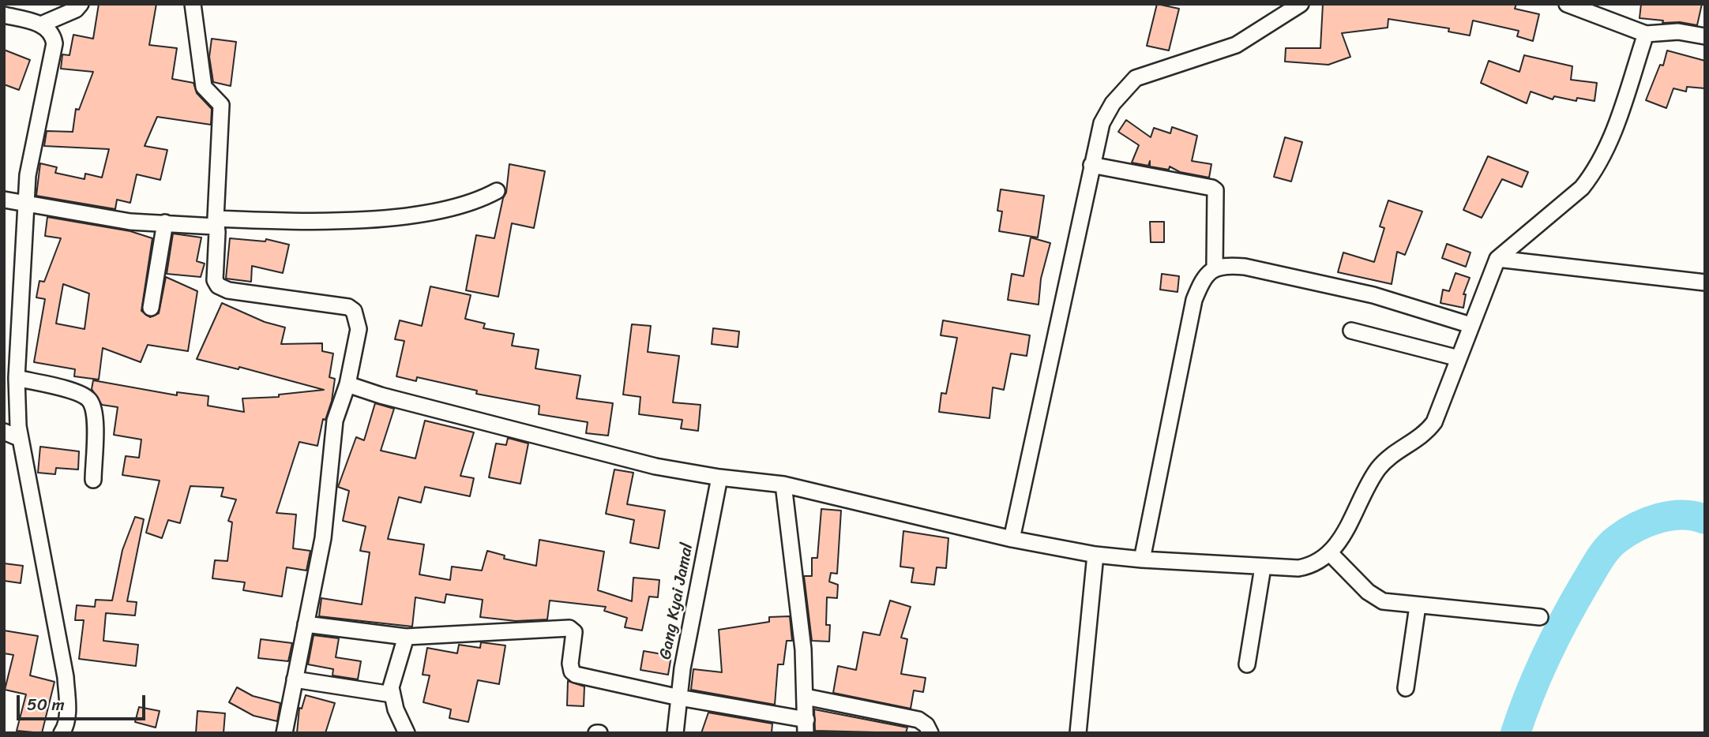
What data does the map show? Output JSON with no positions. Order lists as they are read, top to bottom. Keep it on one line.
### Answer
{"streets":{"street":["Gang Kyai Jamal"]},"scale_bar":"50 m"}
